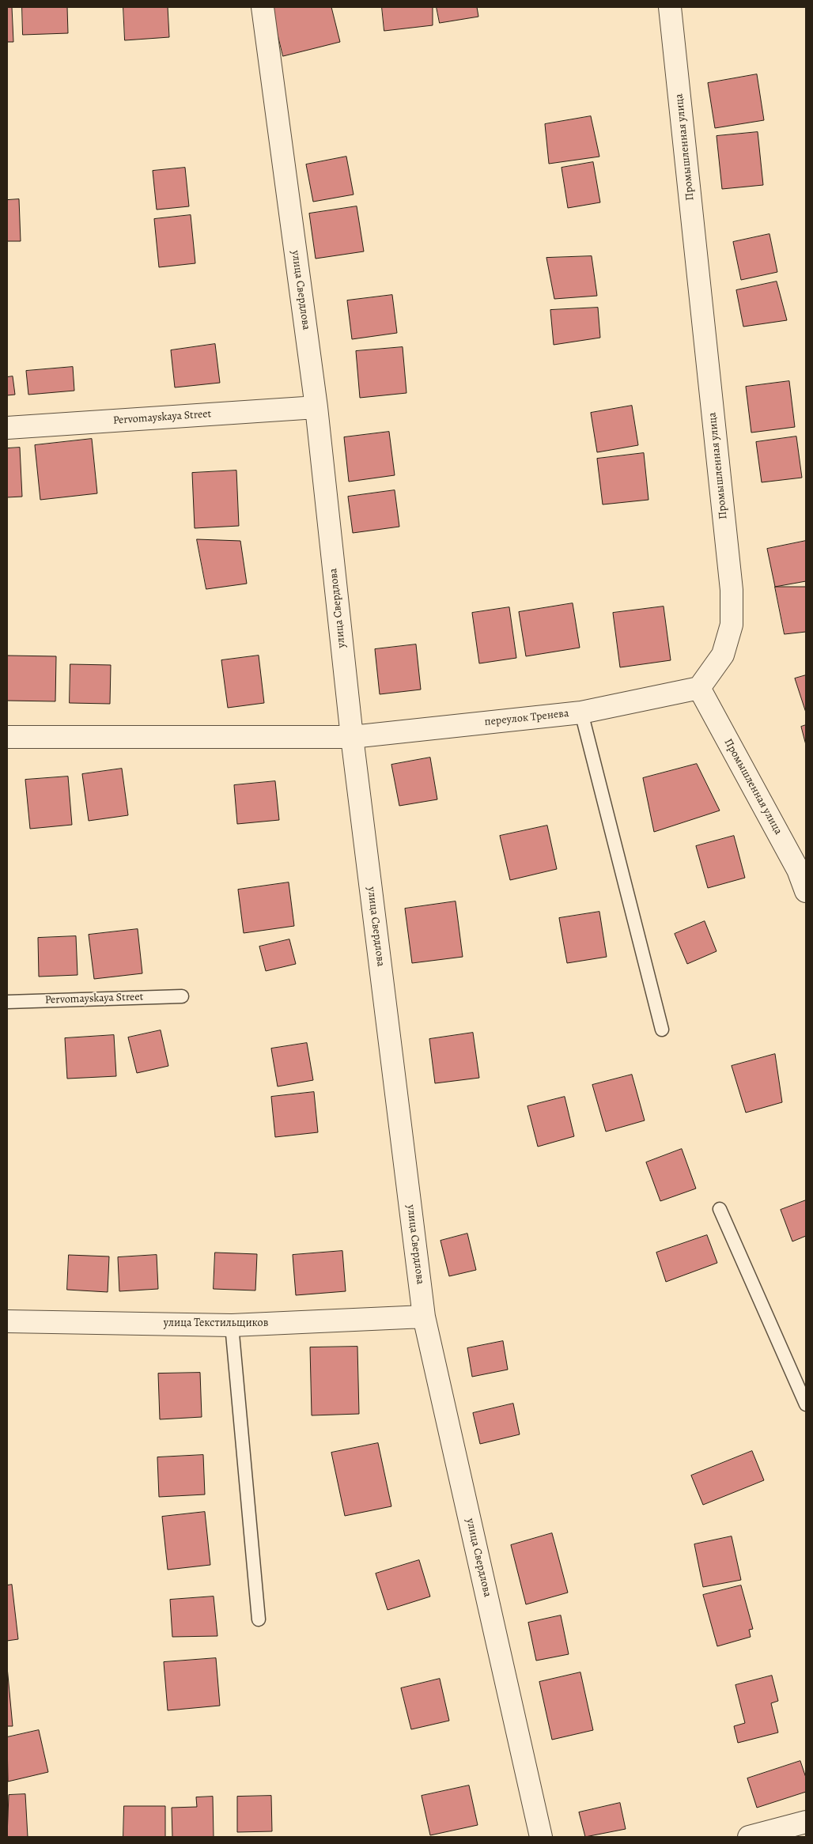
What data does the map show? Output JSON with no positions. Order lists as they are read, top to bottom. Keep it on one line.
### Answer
{"streets":{"street":["Промышленная улица","улица Свердлова","Pervomayskaya Street","переулок Тренева","улица Текстильщиков"]},"crossings":[["Промышленная улица","переулок Тренева"],["улица Свердлова","Pervomayskaya Street"],["улица Свердлова","переулок Тренева"],["улица Свердлова","улица Текстильщиков"]]}
